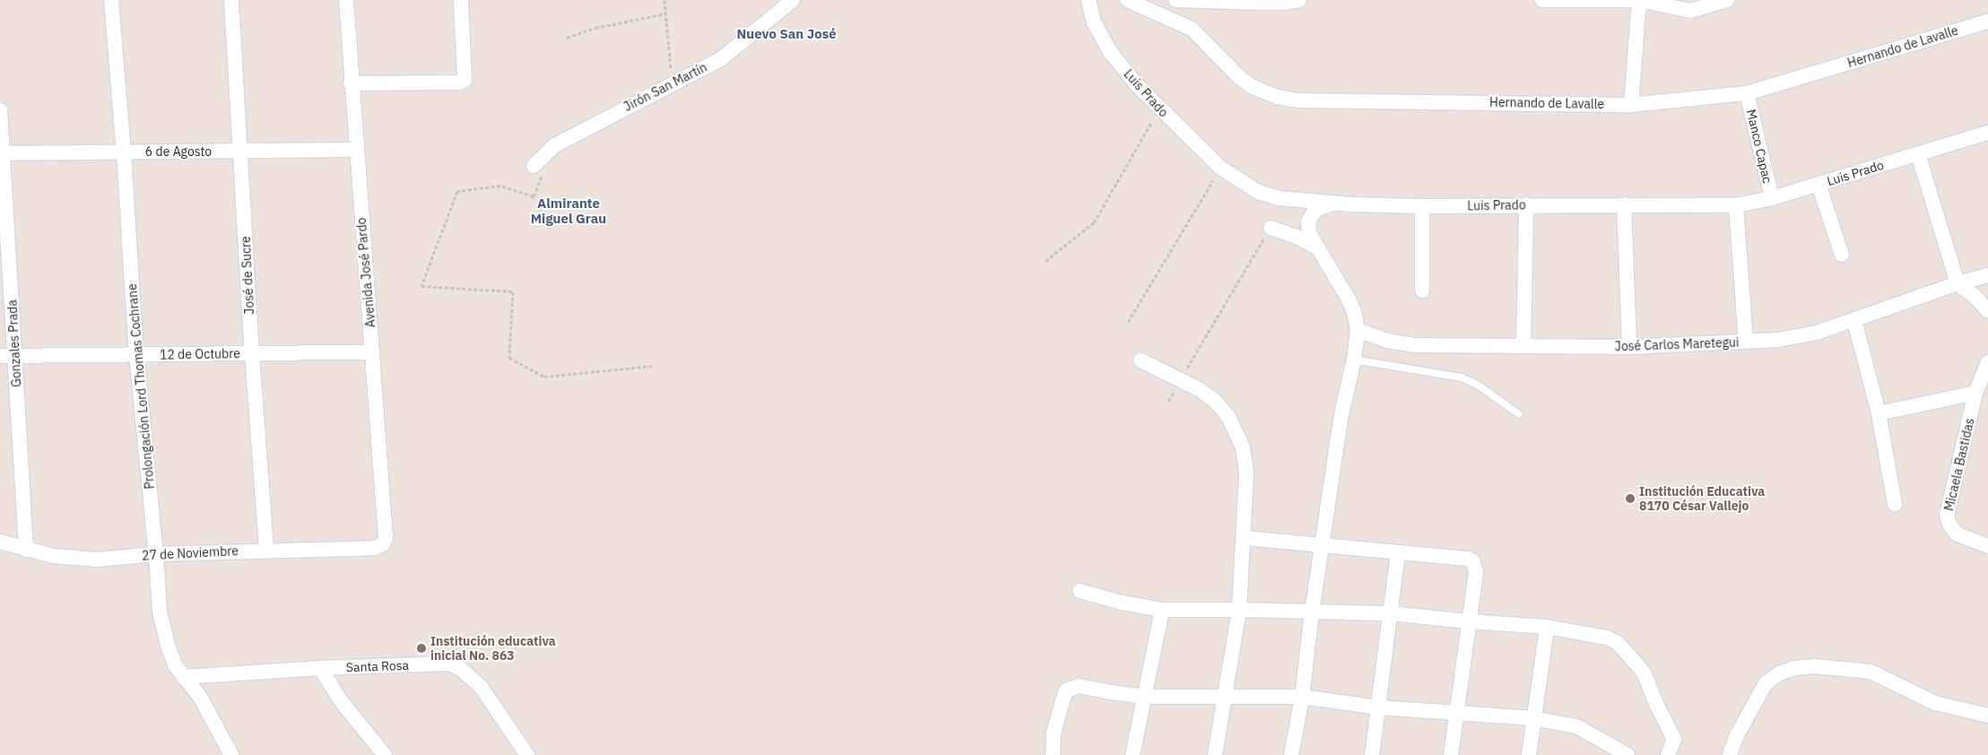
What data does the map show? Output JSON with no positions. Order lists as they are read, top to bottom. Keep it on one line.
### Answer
{"streets":{"street":["Hernando de Lavalle","Jirón San Martín","Luis Prado","Manco Capac","6 de Agosto","Avenida José Pardo","José de Sucre","Gonzales Prada","José Carlos Maretegui","12 de Octubre","Prolongación Lord Thomas Cochrane","Micaela Bastidas","27 de Noviembre","Santa Rosa"]},"crossings":[["Hernando de Lavalle","Manco Capac"],["Luis Prado","Manco Capac"],["6 de Agosto","Avenida José Pardo"],["6 de Agosto","José de Sucre"],["6 de Agosto","Gonzales Prada"],["6 de Agosto","Prolongación Lord Thomas Cochrane"],["Avenida José Pardo","12 de Octubre"],["Avenida José Pardo","27 de Noviembre"],["José de Sucre","12 de Octubre"],["José de Sucre","27 de Noviembre"],["Gonzales Prada","12 de Octubre"],["Gonzales Prada","27 de Noviembre"],["12 de Octubre","Prolongación Lord Thomas Cochrane"],["Prolongación Lord Thomas Cochrane","27 de Noviembre"],["Prolongación Lord Thomas Cochrane","Santa Rosa"]],"districts":["Nuevo San José","Almirante Miguel Grau"],"places":["Institución Educativa 8170 César Vallejo","Institución educativa inicial No. 863"]}
